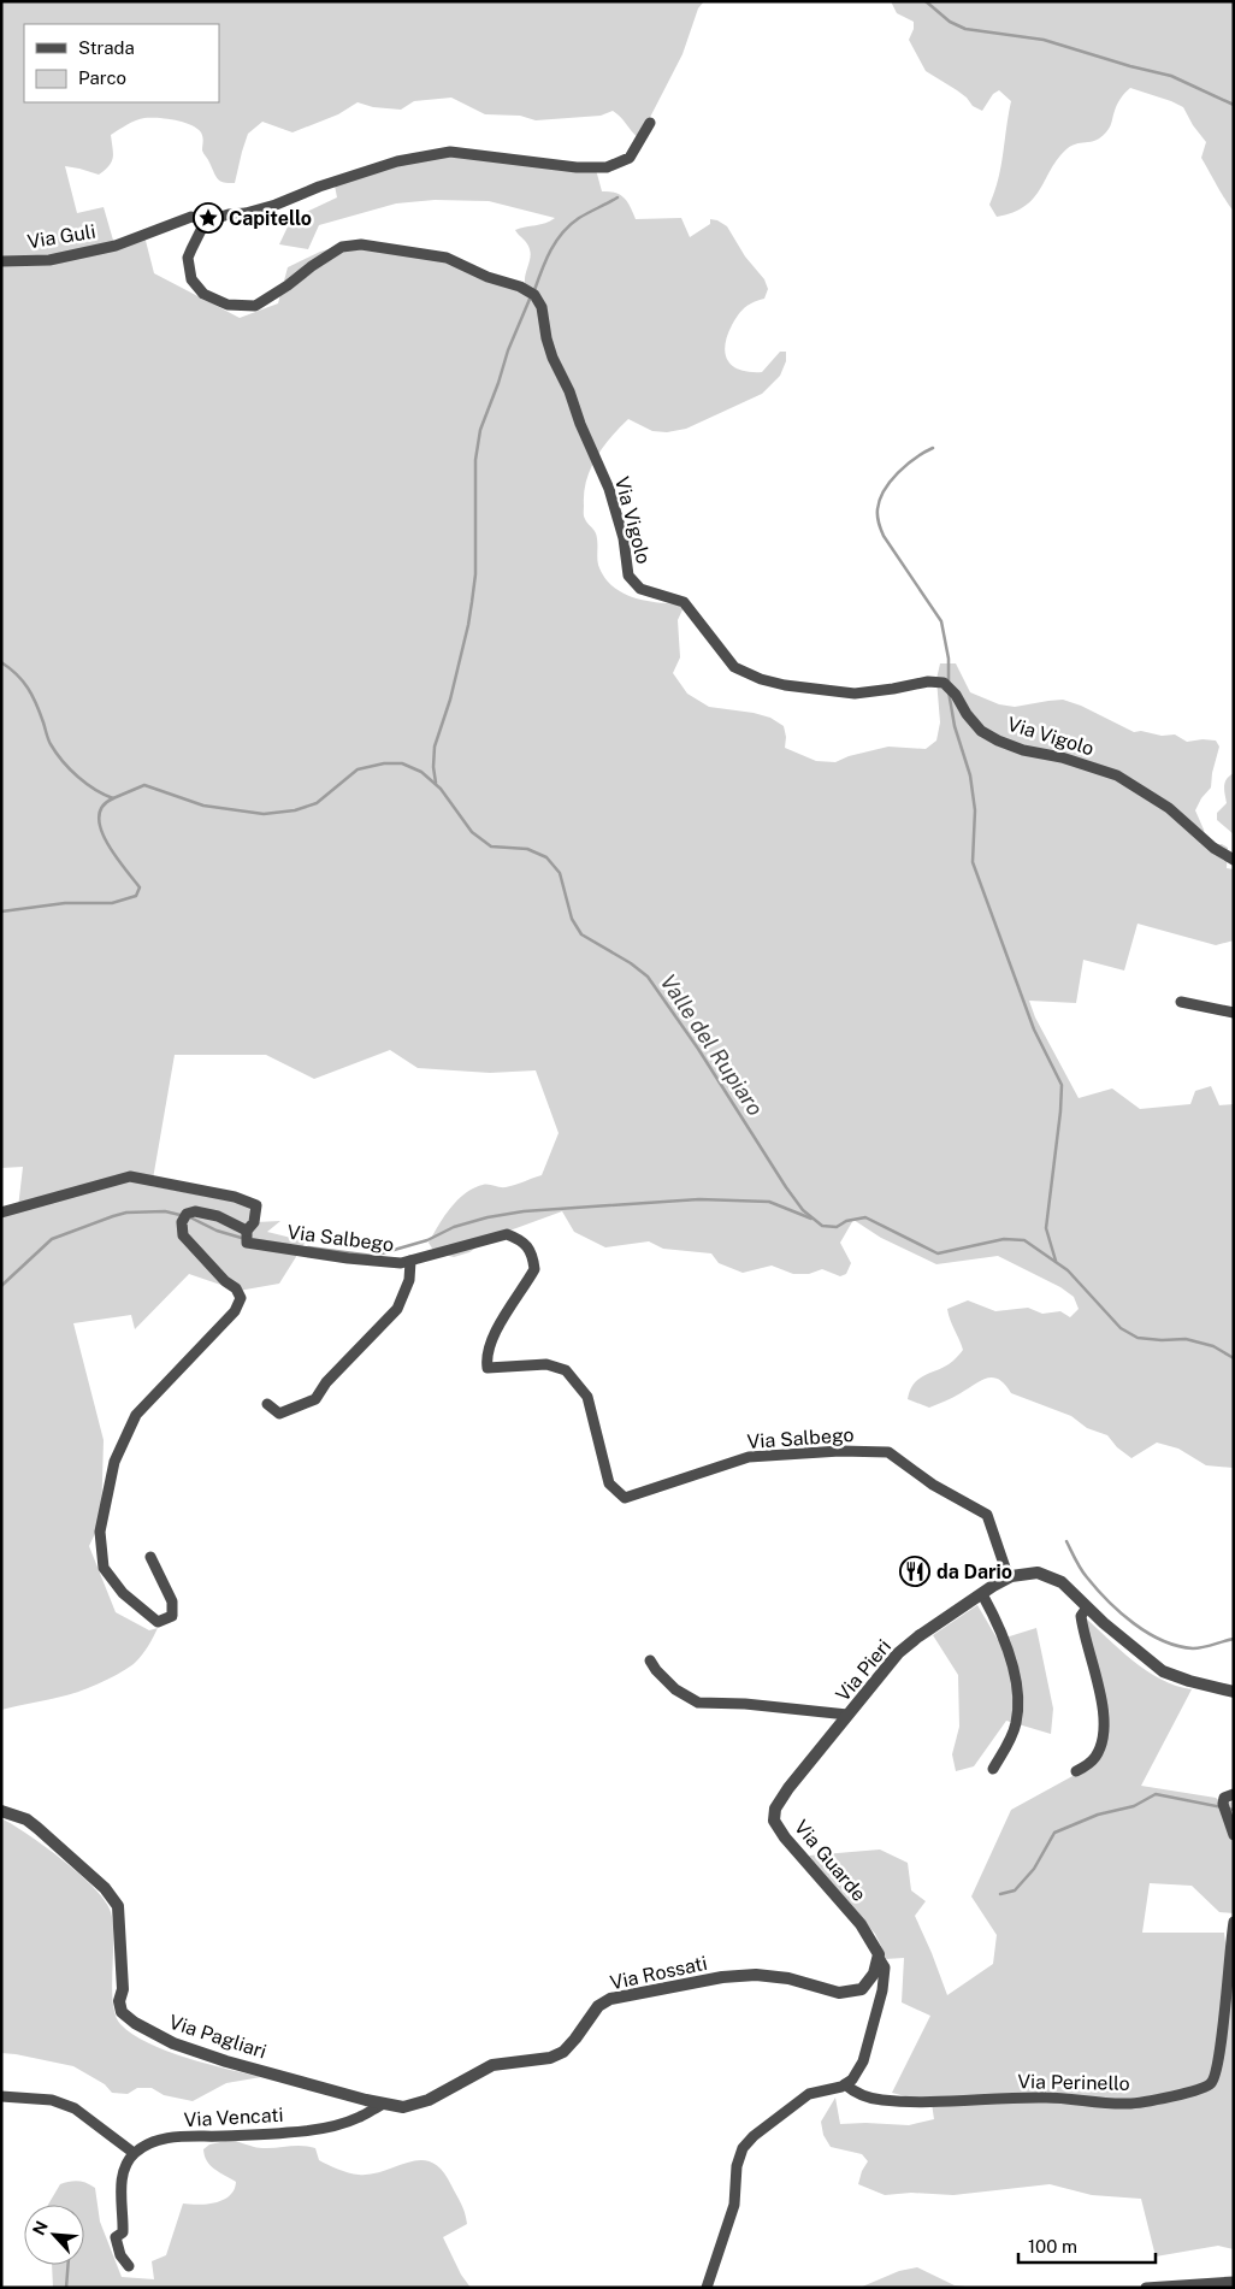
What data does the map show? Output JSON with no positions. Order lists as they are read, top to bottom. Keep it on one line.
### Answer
{"streets":{"street":["Via Guli","Via Vigolo","Via Salbego","Via Pieri","Via Guarde","Via Rossati","Via Pagliari","Via Perinello","Via Vencati"]},"crossings":[["Via Guli","Via Vigolo"],["Via Salbego","Via Pieri"],["Via Pieri","Via Guarde"],["Via Guarde","Via Rossati"],["Via Rossati","Via Pagliari"],["Via Rossati","Via Vencati"],["Via Pagliari","Via Vencati"]],"water":["Valle del Rupiaro"],"places":{"place":["Capitello"],"restaurant":["da Dario"]},"legend":["Strada","Parco"],"scale_bar":"100 m","north":"top left"}
